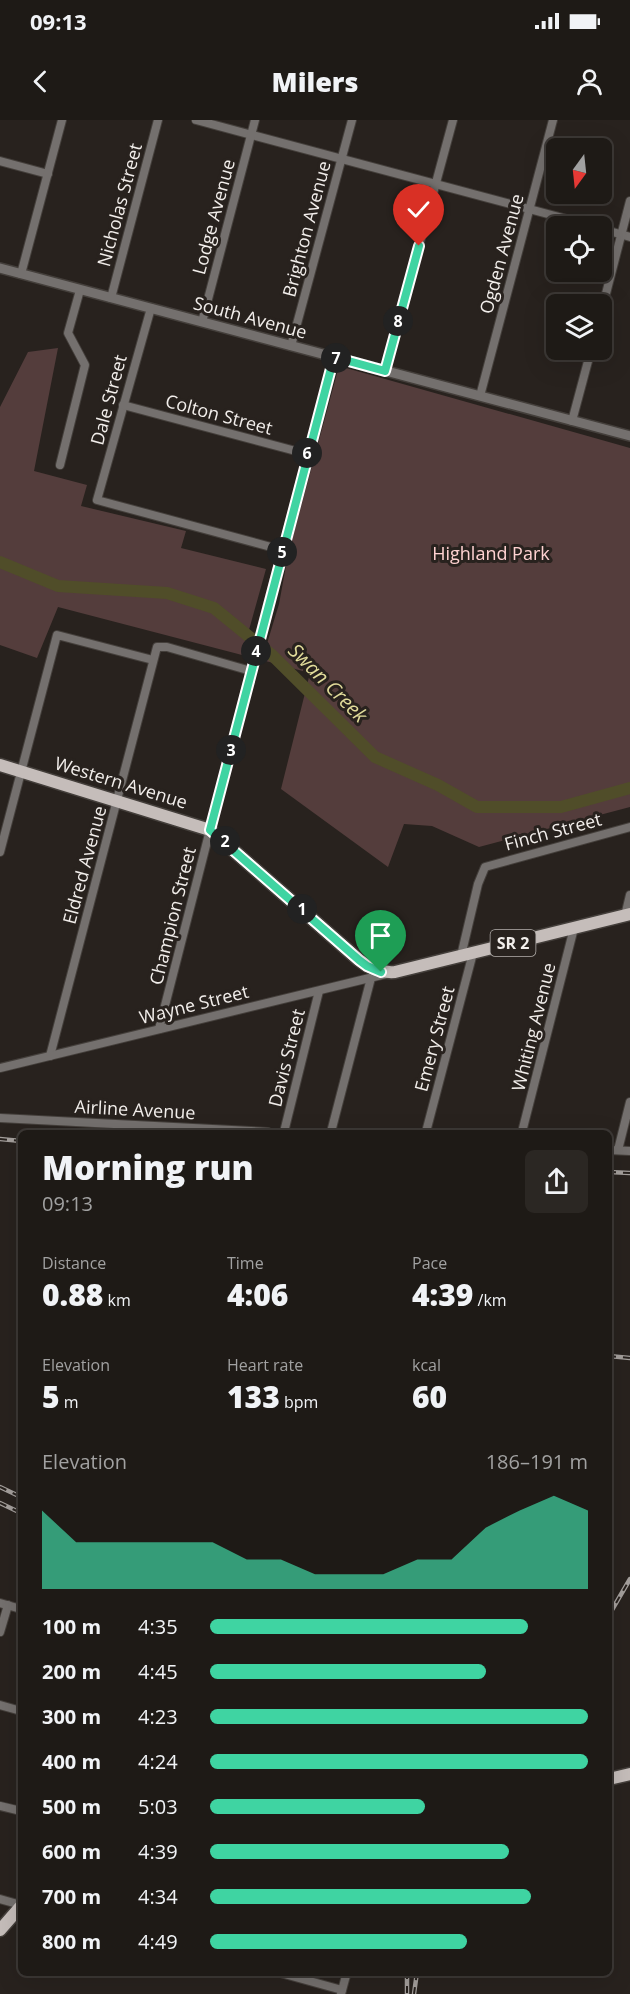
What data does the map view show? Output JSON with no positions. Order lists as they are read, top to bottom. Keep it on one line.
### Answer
{"streets":{"main road":["Western Avenue","SR 2"],"street":["Nicholas Street","Lodge Avenue","Brighton Avenue","Ogden Avenue","South Avenue","Dale Street","Colton Street","Finch Street","Eldred Avenue","Champion Street","Wayne Street","Whiting Avenue","Emery Street","Davis Street","Airline Avenue"]},"crossings":[["Nicholas Street","South Avenue"],["Lodge Avenue","South Avenue"],["Brighton Avenue","South Avenue"],["Ogden Avenue","South Avenue"],["South Avenue","Dale Street"],["South Avenue","Champion Street"],["Dale Street","Colton Street"],["Dale Street","Champion Street"],["Colton Street","Champion Street"],["Western Avenue","Eldred Avenue"],["Western Avenue","Champion Street"],["Western Avenue","SR 2"],["Western Avenue","Wayne Street"],["Finch Street","Emery Street"],["Eldred Avenue","Champion Street"],["Eldred Avenue","Wayne Street"],["Champion Street","Wayne Street"],["SR 2","Wayne Street"],["SR 2","Whiting Avenue"],["SR 2","Emery Street"],["Wayne Street","Davis Street"]],"water":["Swan Creek"],"parks":["Highland Park"],"north":"bottom","page":{"status":"09:13","header":"Milers","pins":["8","7","6","5","4","3","2","1"],"heading":["Morning run","09:13"],"stats":[["Distance","0.88 km"],["Time","4:06"],["Pace","4:39 /km"],["Elevation","5 m"],["Heart rate","133 bpm"],["kcal","60"]],"chart":["Elevation","186–191 m"],"list":[{"name":"100 m","note":"4:35"},{"name":"200 m","note":"4:45"},{"name":"300 m","note":"4:23"},{"name":"400 m","note":"4:24"},{"name":"500 m","note":"5:03"},{"name":"600 m","note":"4:39"},{"name":"700 m","note":"4:34"},{"name":"800 m","note":"4:49"}]}}
